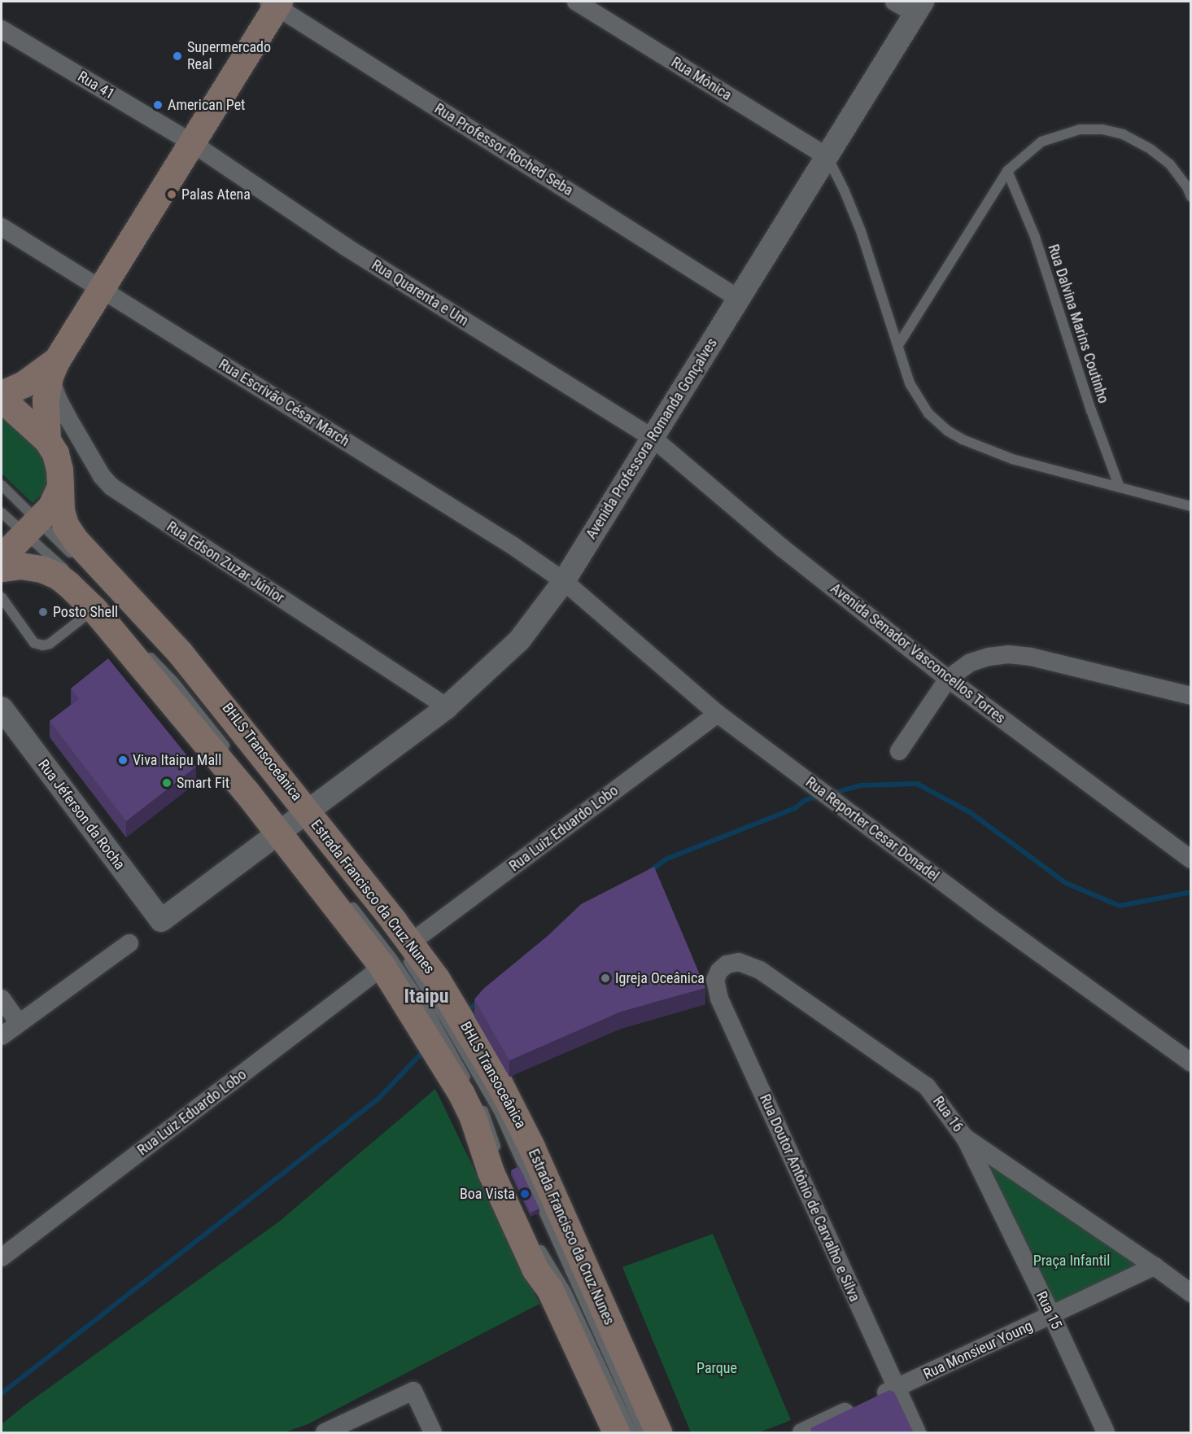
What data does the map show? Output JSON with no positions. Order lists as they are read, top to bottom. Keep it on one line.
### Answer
{"streets":{"main road":["Estrada Francisco da Cruz Nunes"],"street":["Rua Mônica","Rua 41","Rua Professor Roched Seba","Rua Quarenta e Um","Rua Escrivão César March","Avenida Professora Romanda Gonçalves","Rua Edson Zuzar Júnior","Avenida Senador Vasconcellos Torres","Rua Jéferson da Rocha","Rua Luiz Eduardo Lobo","Rua Reporter Cesar Donadel","Rua 16","Rua Doutor Antônio de Carvalho e Silva","Rua 15","Rua Monsieur Young"],"lane":["Rua Dalvina Marins Coutinho","BHLS Transoceânica"]},"crossings":[["Rua Mônica","Avenida Professora Romanda Gonçalves"],["Rua 41","Rua Quarenta e Um"],["Rua Professor Roched Seba","Avenida Professora Romanda Gonçalves"],["Rua Quarenta e Um","Avenida Professora Romanda Gonçalves"],["Rua Quarenta e Um","Avenida Senador Vasconcellos Torres"],["Rua Escrivão César March","Avenida Professora Romanda Gonçalves"],["Rua Escrivão César March","Rua Reporter Cesar Donadel"],["Avenida Professora Romanda Gonçalves","Rua Edson Zuzar Júnior"],["Avenida Professora Romanda Gonçalves","Avenida Senador Vasconcellos Torres"],["Avenida Professora Romanda Gonçalves","Rua Jéferson da Rocha"],["Avenida Professora Romanda Gonçalves","Rua Reporter Cesar Donadel"],["Avenida Professora Romanda Gonçalves","Estrada Francisco da Cruz Nunes"],["BHLS Transoceânica","Rua Luiz Eduardo Lobo"],["BHLS Transoceânica","Estrada Francisco da Cruz Nunes"],["Rua Luiz Eduardo Lobo","Rua Reporter Cesar Donadel"],["Rua Luiz Eduardo Lobo","Estrada Francisco da Cruz Nunes"],["Rua 16","Rua Doutor Antônio de Carvalho e Silva"],["Rua 16","Rua 15"],["Rua 16","Rua Monsieur Young"],["Rua Doutor Antônio de Carvalho e Silva","Rua Monsieur Young"],["Rua 15","Rua Monsieur Young"]],"districts":["Itaipu"],"parks":["Praça Infantil","Parque"],"places":["Supermercado Real","American Pet","Palas Atena","Posto Shell","Viva Itaipu Mall","Smart Fit","Igreja Oceânica","Boa Vista"]}
